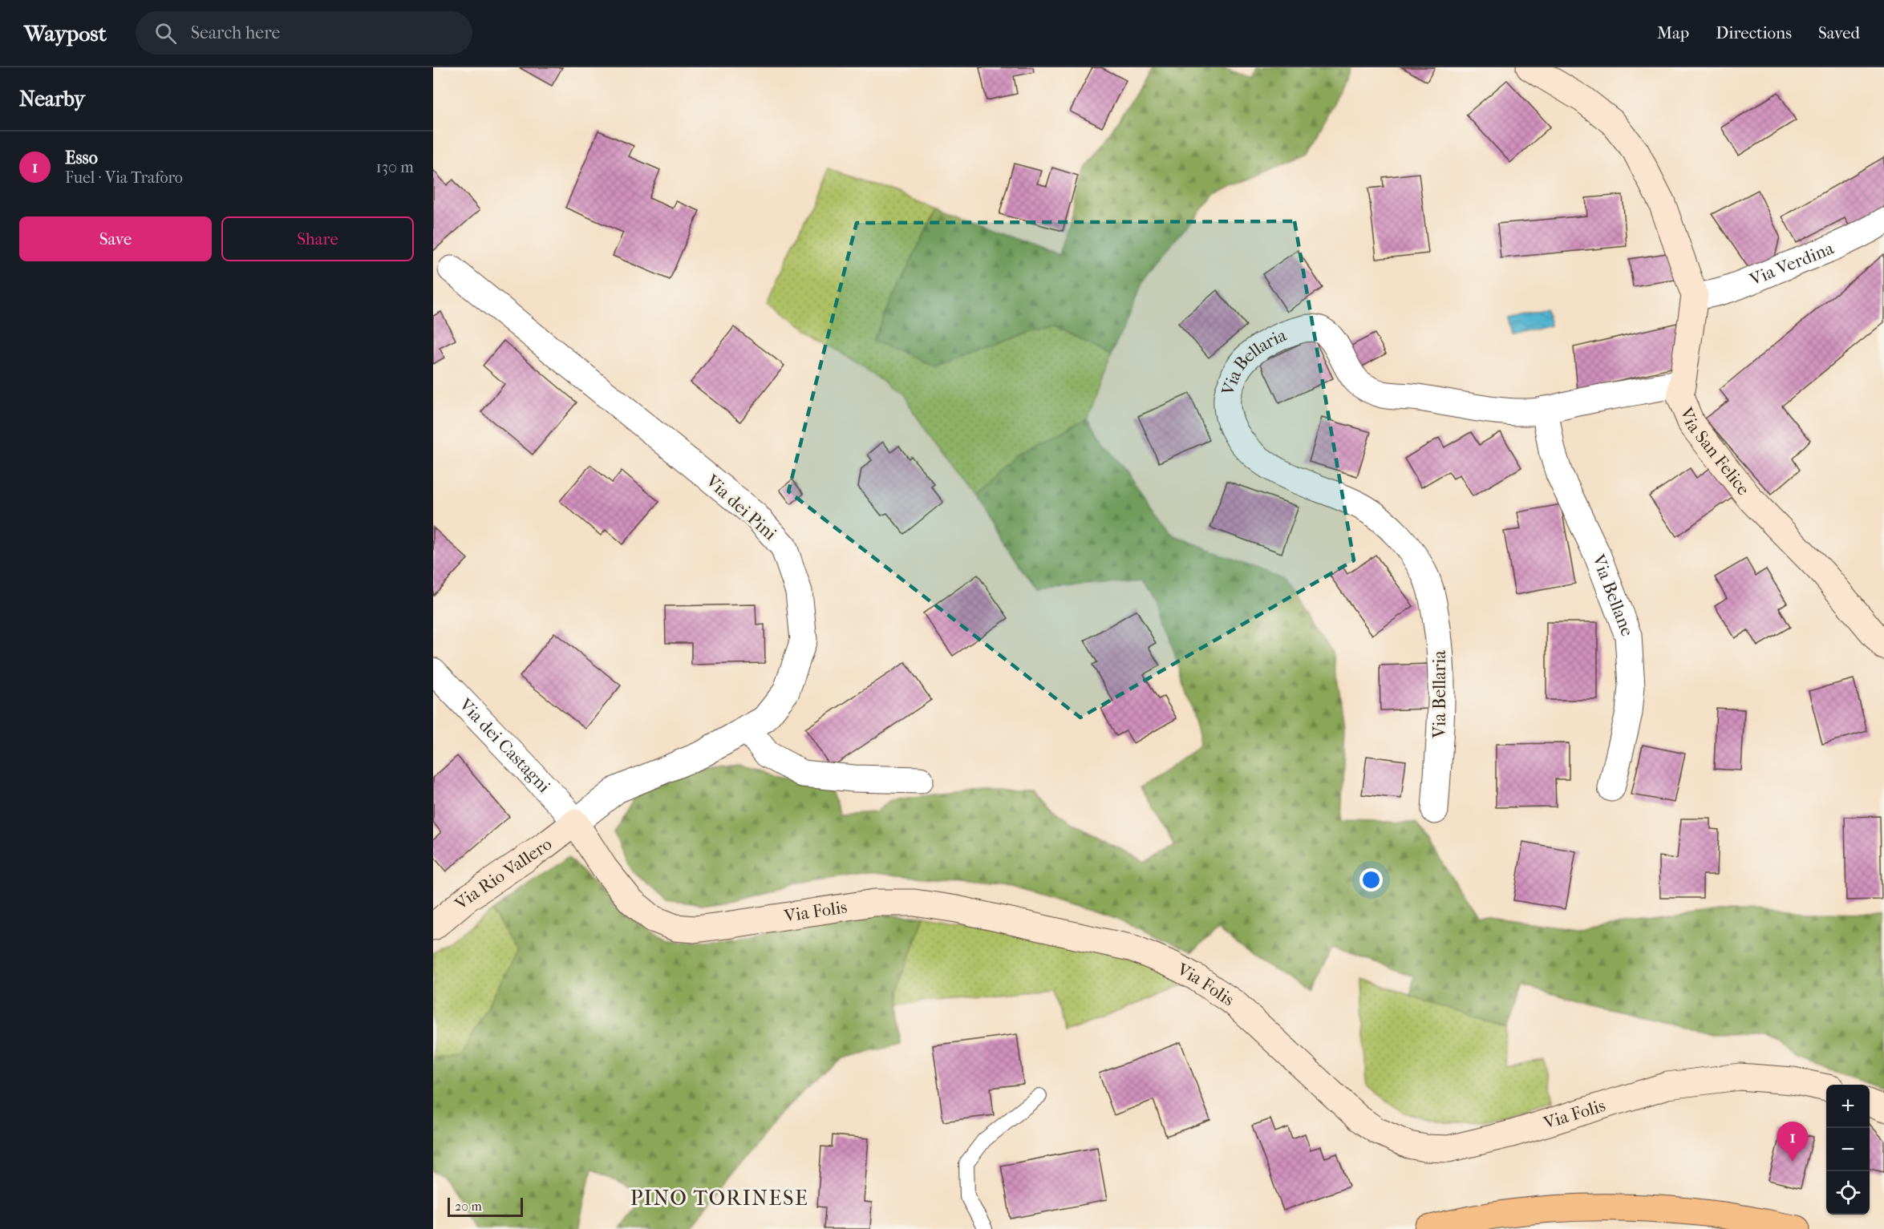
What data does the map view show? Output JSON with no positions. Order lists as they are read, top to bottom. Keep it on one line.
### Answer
{"streets":{"street":["Via Verdina","Via Bellaria","Via San Felice","Via dei Pini","Via Bellane","Via dei Castagni","Via Rio Vallero","Via Folis"]},"crossings":[["Via Verdina","Via San Felice"],["Via Bellaria","Via San Felice"],["Via Bellaria","Via Bellane"],["Via dei Pini","Via dei Castagni"],["Via dei Pini","Via Rio Vallero"],["Via dei Pini","Via Folis"],["Via dei Castagni","Via Rio Vallero"],["Via dei Castagni","Via Folis"],["Via Rio Vallero","Via Folis"]],"districts":["PINO TORINESE"],"scale_bar":"20 m","page":{"header":"Waypost","search":"Search here","nav":["Map","Directions","Saved"],"heading":"Nearby","list":[{"mark":"1","name":"Esso","note":"Fuel · Via Traforo","value":"130 m"}],"buttons":["Save","Share"],"map_buttons":["+","−"],"pins":"1","scale":"20 m"}}
